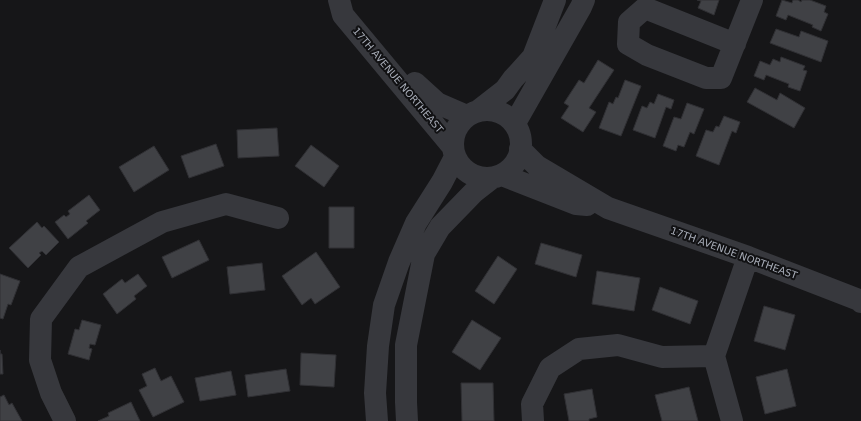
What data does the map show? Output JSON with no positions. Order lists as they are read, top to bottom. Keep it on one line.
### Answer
{"streets":{"street":["17TH AVENUE NORTHEAST"]}}
